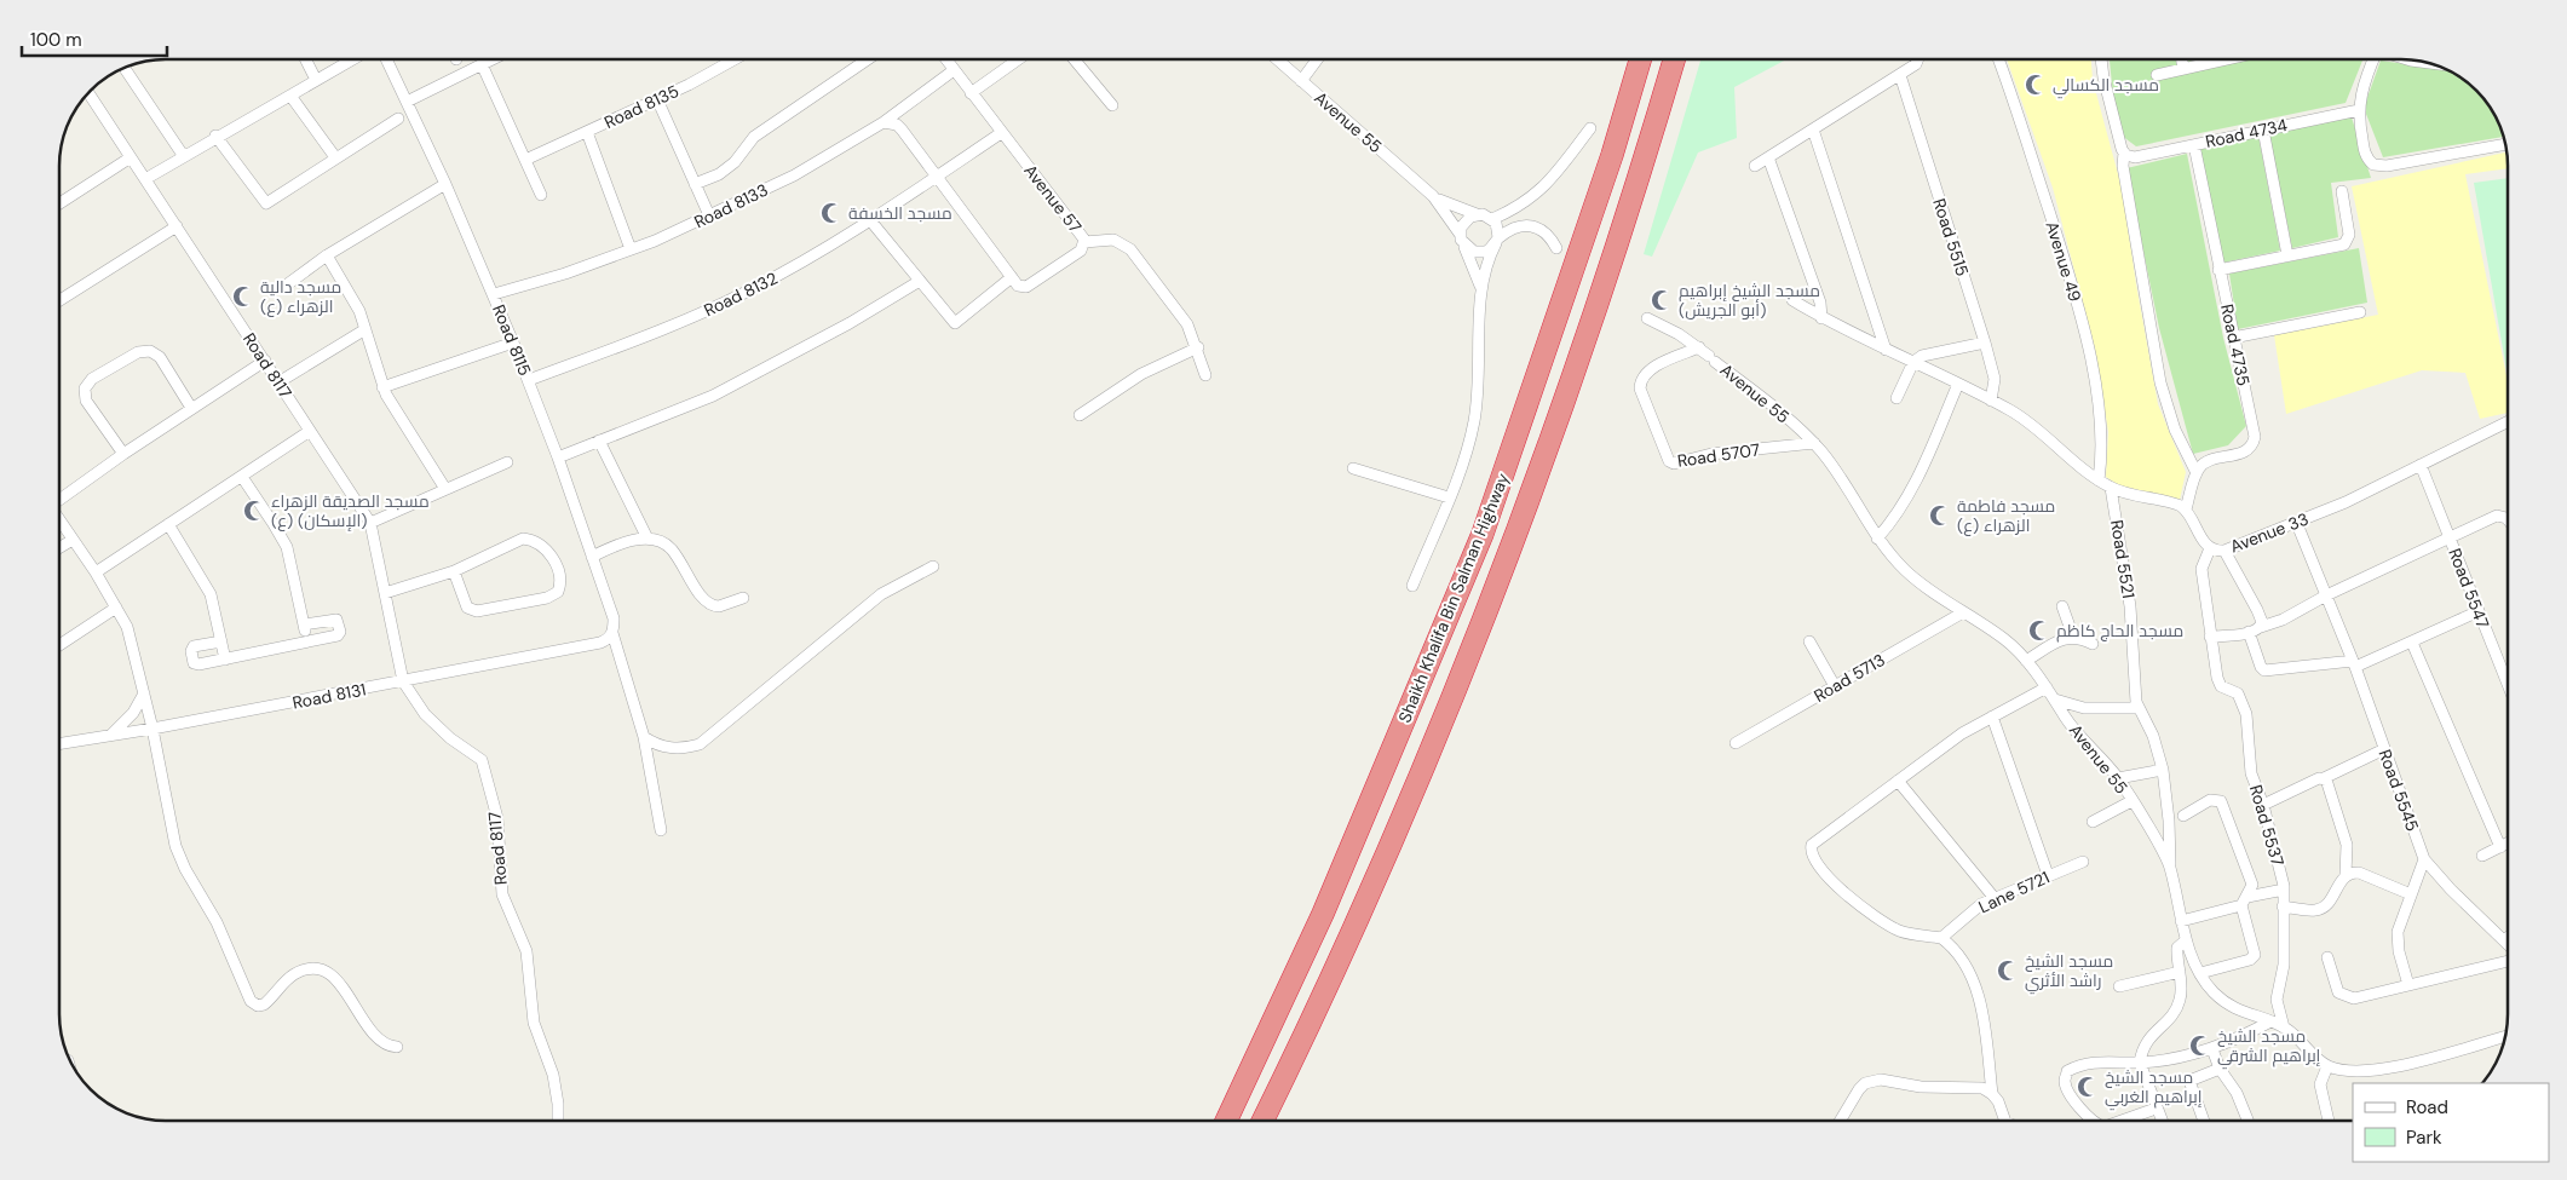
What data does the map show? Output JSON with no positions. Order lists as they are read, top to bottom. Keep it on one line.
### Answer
{"streets":{"highway":["Shaikh Khalifa Bin Salman Highway"],"street":["Road 8135","Avenue 55","Road 4734","Avenue 57","Road 8133","Road 5515","Avenue 49","Road 8132","Road 8115","Road 4735","Road 8117","Road 5707","Avenue 33","Road 5521","Road 5547","Road 5713","Road 8131","Road 5545","Road 5537","Lane 5721"]},"crossings":[["Avenue 55","Road 5707"],["Avenue 55","Road 5521"],["Avenue 55","Road 5713"],["Avenue 55","Road 5537"],["Road 4734","Road 4735"],["Avenue 57","Road 8133"],["Avenue 57","Road 8132"],["Road 8133","Road 8115"],["Road 8132","Road 8115"],["Road 8115","Road 8131"],["Road 8117","Road 8131"],["Avenue 33","Road 5547"],["Avenue 33","Road 5545"],["Avenue 33","Road 5537"]],"places":{"mosque":["مسجد الكسالي","مسجد الخسفة","مسجد دالية الزهراء (ع)","مسجد الشيخ إبراهيم (أبو الجريش)","مسجد الصديقة الزهراء (ع) (الإسكان)","مسجد فاطمة الزهراء (ع)","مسجد الحاج كاظم","مسجد الشيخ راشد الأثري","مسجد الشيخ إبراهيم الشرقي","مسجد الشيخ إبراهيم الغربي"]},"legend":["Road","Park"],"scale_bar":"100 m"}
